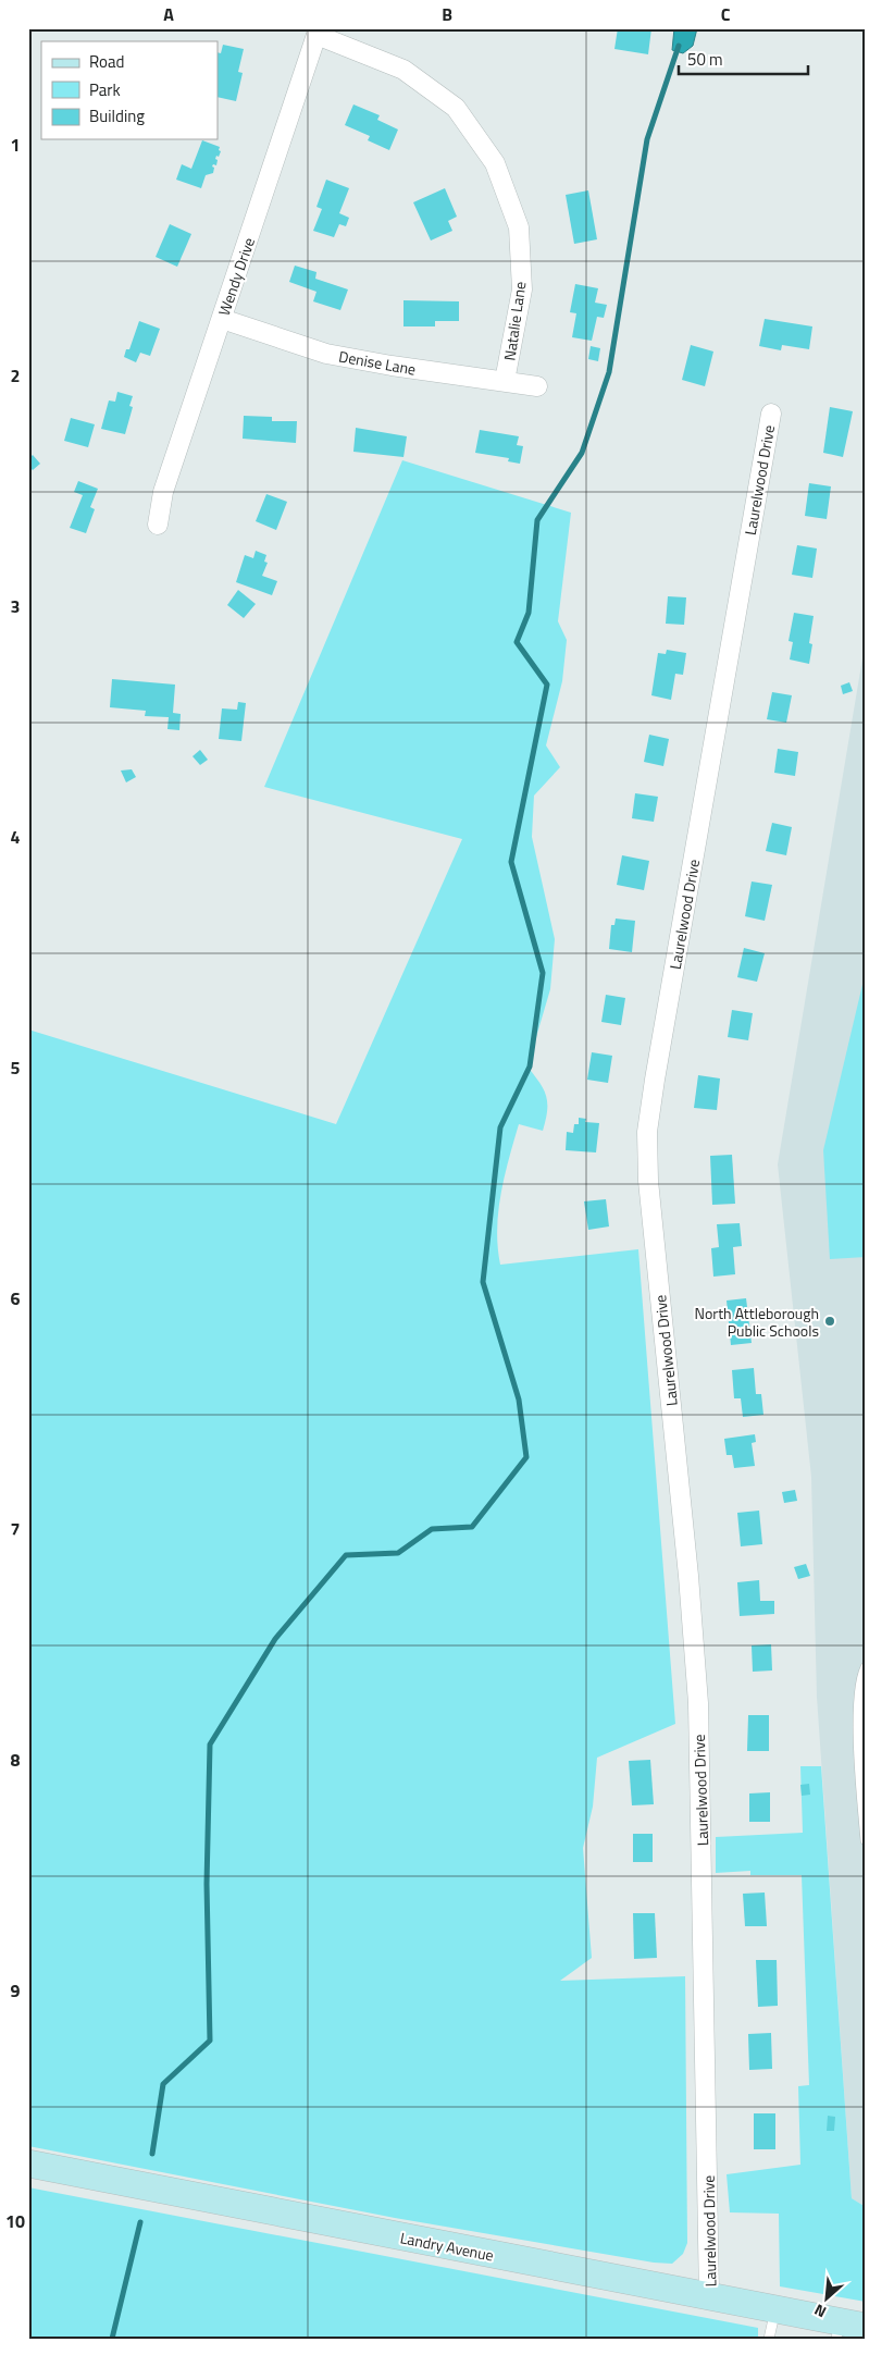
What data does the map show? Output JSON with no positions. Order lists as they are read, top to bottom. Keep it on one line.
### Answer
{"streets":{"street":["Wendy Drive","Natalie Lane","Denise Lane","Laurelwood Drive","Landry Avenue"]},"crossings":[["Wendy Drive","Natalie Lane"],["Wendy Drive","Denise Lane"],["Natalie Lane","Denise Lane"],["Laurelwood Drive","Landry Avenue"]],"places":["North Attleborough Public Schools"],"legend":["Road","Park","Building"],"scale_bar":"50 m","north":"bottom left","grid":{"columns":["A","B","C"],"rows":["1","2","3","4","5","6","7","8","9","10"]}}
